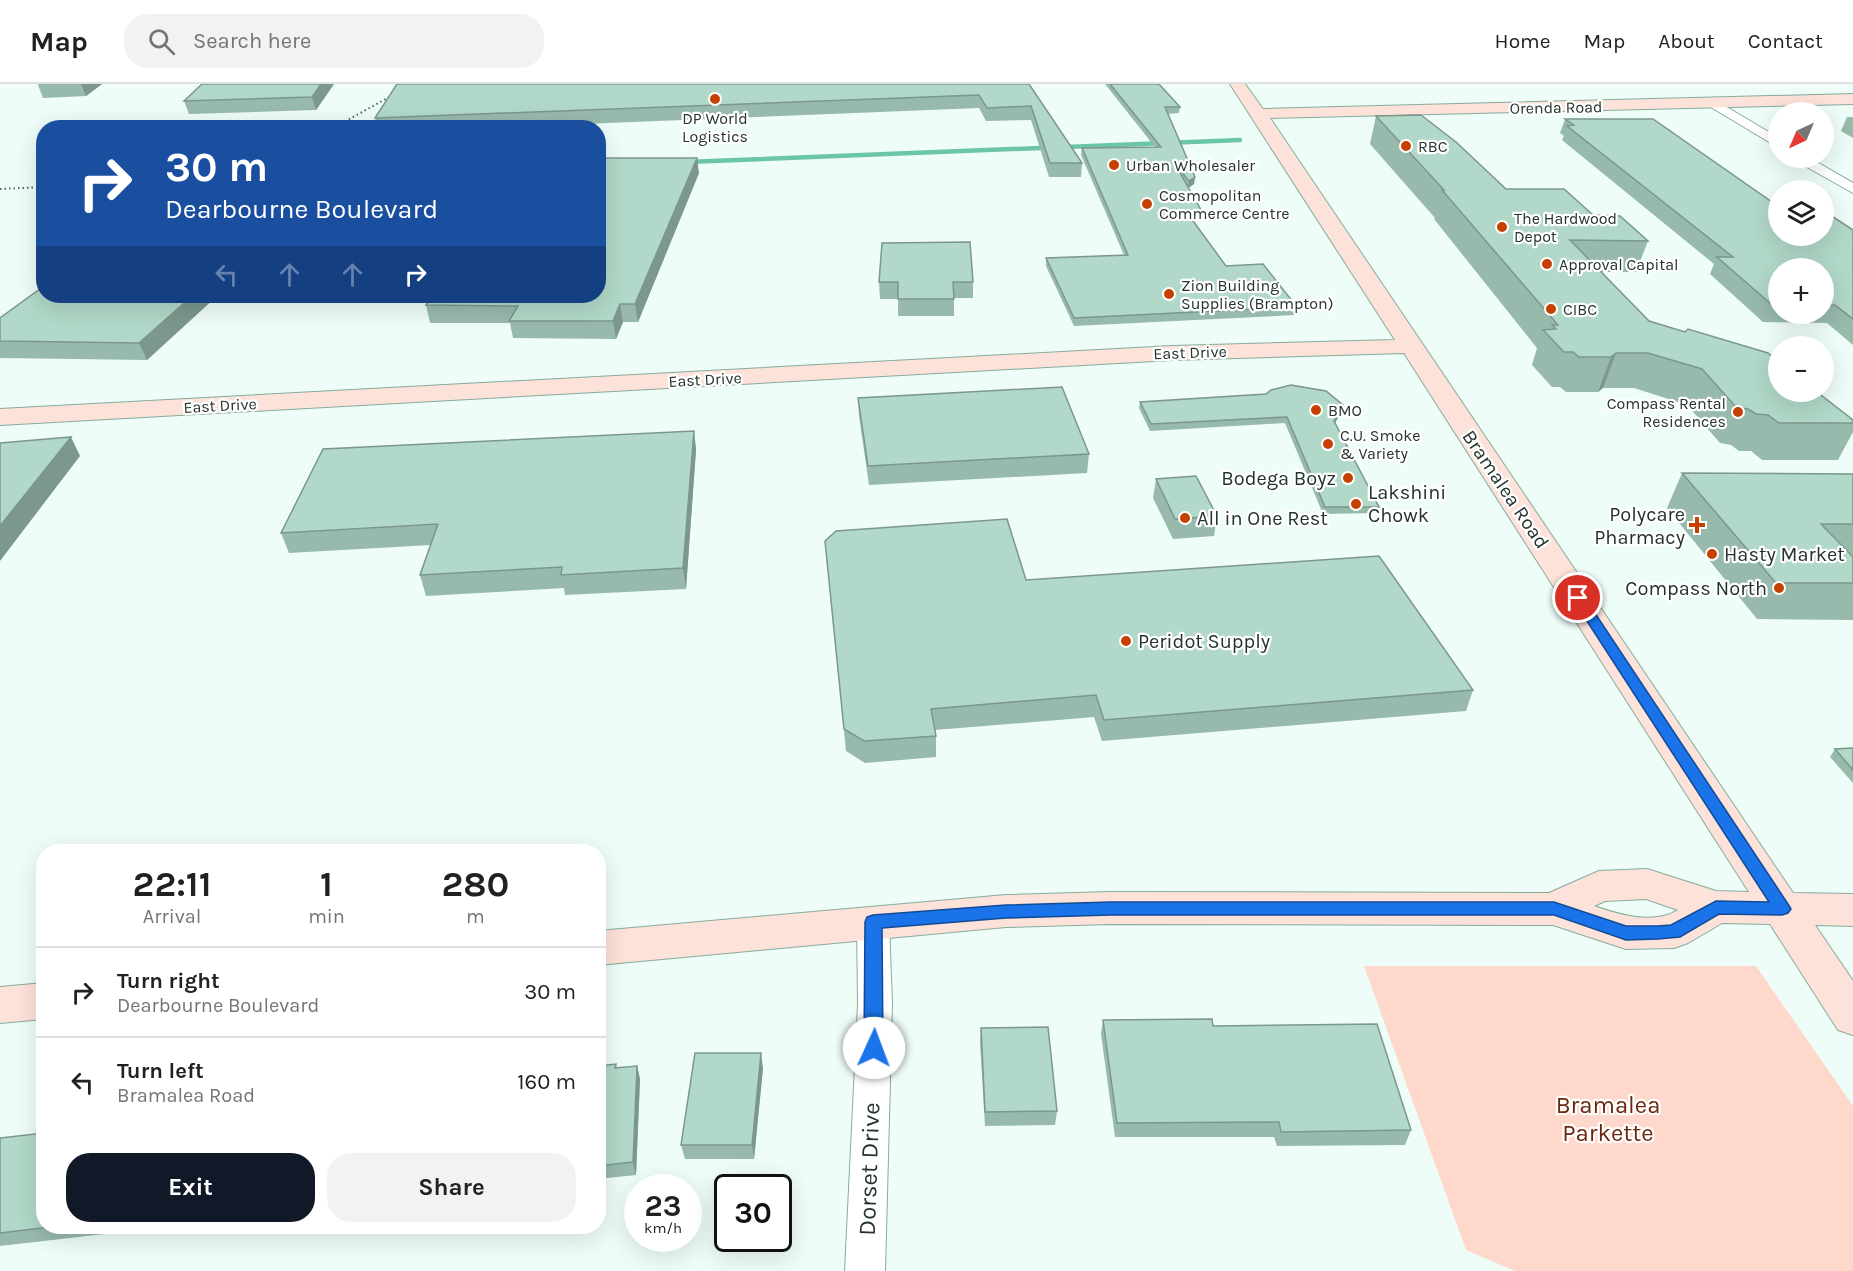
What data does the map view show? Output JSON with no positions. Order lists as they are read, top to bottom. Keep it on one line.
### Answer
{"streets":{"street":["Orenda Road","East Drive","Bramalea Road","Dorset Drive"]},"crossings":[["Orenda Road","Bramalea Road"],["East Drive","Bramalea Road"]],"parks":["Bramalea Parkette"],"places":{"other":["DP World Logistics","RBC","Urban Wholesaler","Cosmopolitan Commerce Centre","The Hardwood Depot","Approval Capital","Zion Building Supplies (Brampton)","CIBC","BMO","Compass Rental Residences","C.U. Smoke & Variety","Bodega Boyz","Lakshini Chowk","All in One Rest","Hasty Market","Compass North","Peridot Supply"],"health":["Polycare Pharmacy"]},"north":"bottom left","page":{"header":"Map","search":"Search here","nav":["Home","Map","About","Contact"],"map_buttons":["+","−"],"turn":["30 m","Dearbourne Boulevard"],"eta":["22:11","Arrival","1","min","280","m"],"list":[{"name":"Turn right","note":"Dearbourne Boulevard","value":"30 m"},{"name":"Turn left","note":"Bramalea Road","value":"160 m"}],"buttons":["Exit","Share"],"speed":"23 km/h","limit":"30"}}
